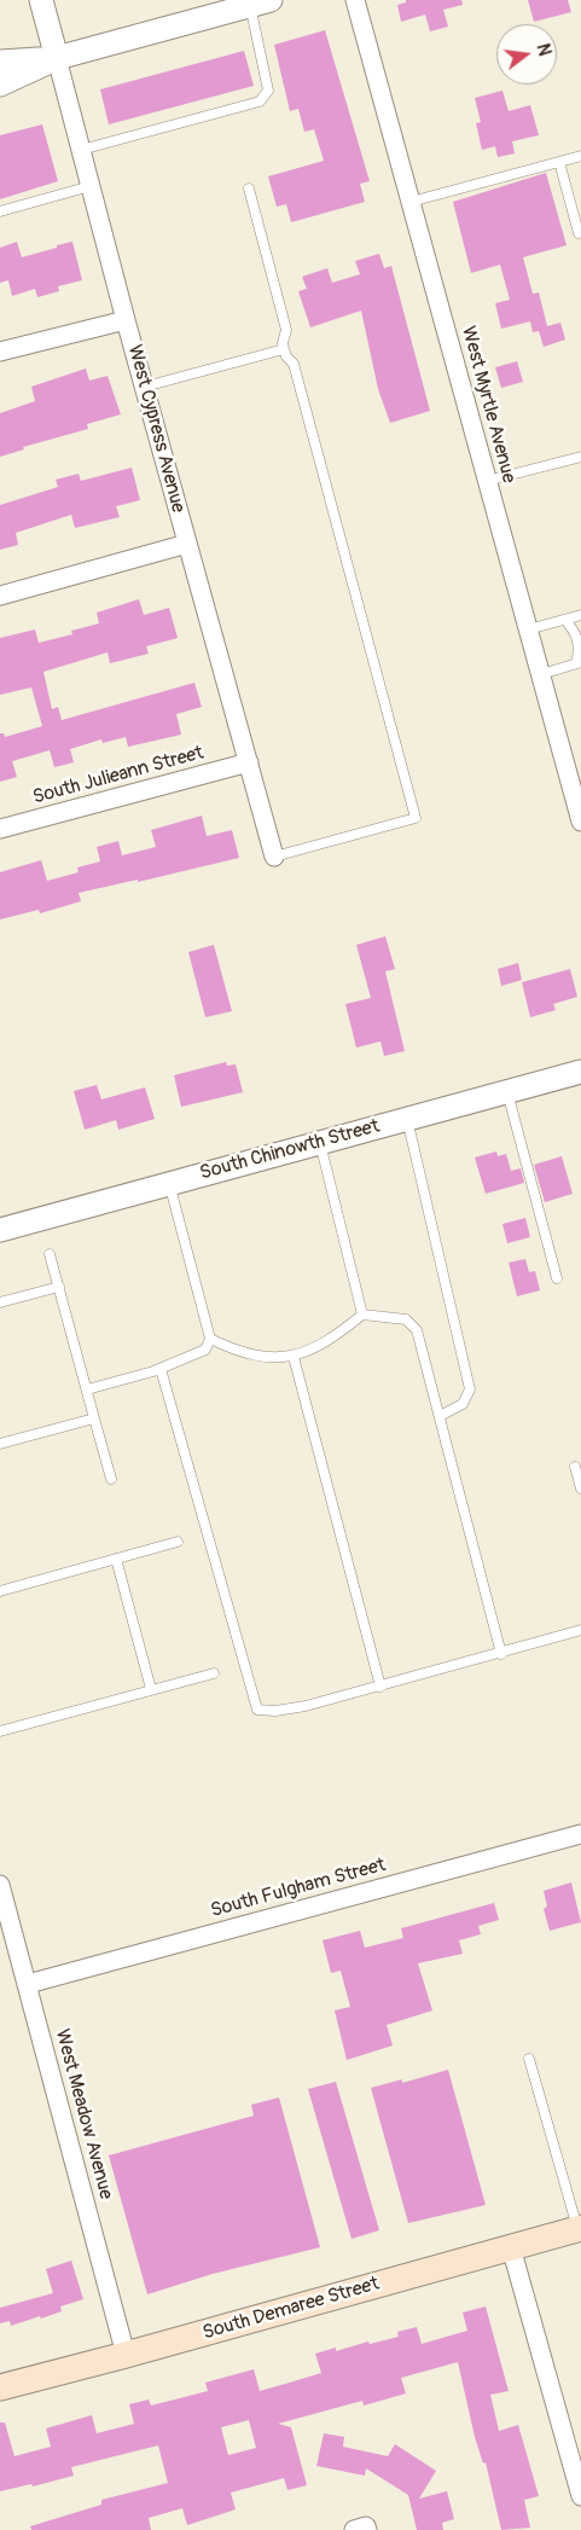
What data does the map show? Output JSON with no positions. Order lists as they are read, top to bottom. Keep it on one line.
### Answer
{"streets":{"main road":["South Demaree Street"],"street":["West Myrtle Avenue","West Cypress Avenue","South Julieann Street","South Chinowth Street","South Fulgham Street","West Meadow Avenue"]},"crossings":[["West Cypress Avenue","South Julieann Street"],["South Fulgham Street","West Meadow Avenue"],["West Meadow Avenue","South Demaree Street"]],"north":"right"}
